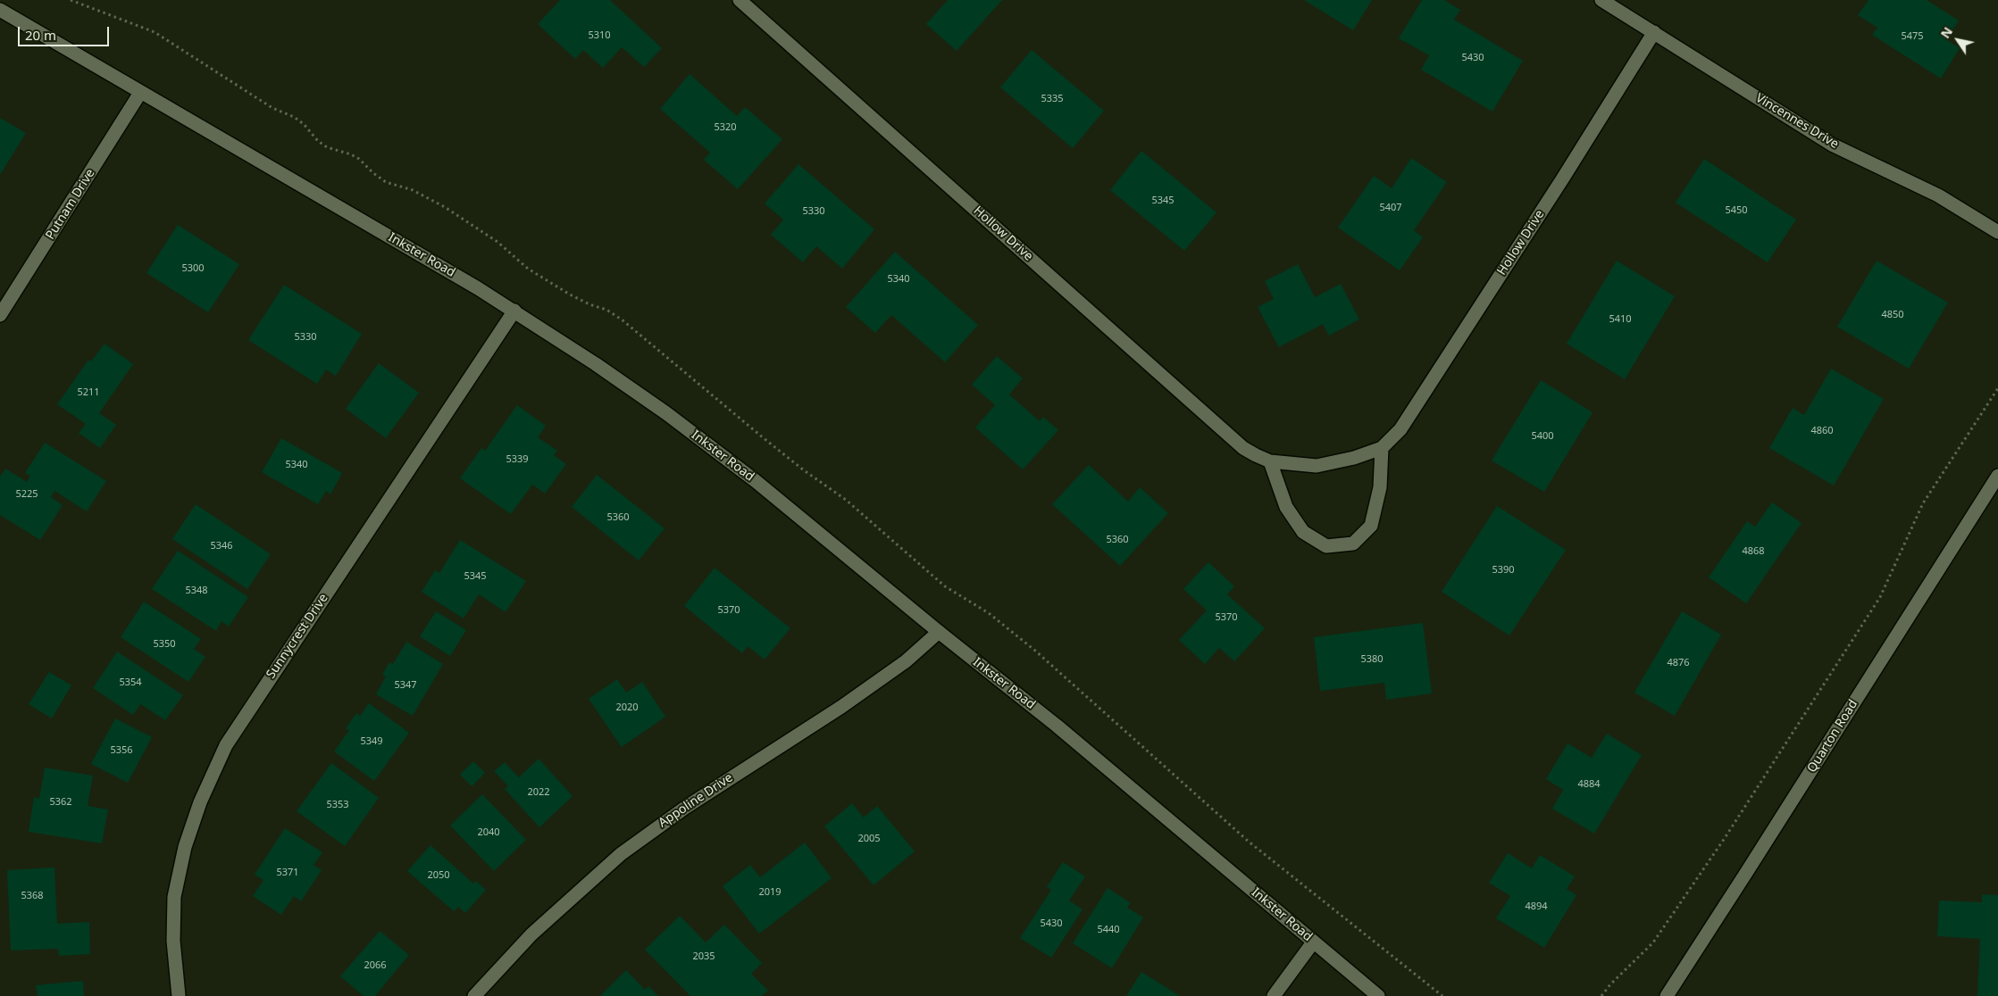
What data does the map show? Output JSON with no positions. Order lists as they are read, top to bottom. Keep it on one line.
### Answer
{"streets":{"street":["Vincennes Drive","Putnam Drive","Hollow Drive","Inkster Road","Sunnycrest Drive","Quarton Road","Appoline Drive"]},"crossings":[["Vincennes Drive","Hollow Drive"],["Putnam Drive","Inkster Road"],["Inkster Road","Sunnycrest Drive"],["Inkster Road","Appoline Drive"]],"house_numbers":["5310","5475","5430","5335","5320","5345","5407","5450","5330","5300","5340","4850","5410","5330","5211","4860","5400","5339","5340","5225","5360","5360","5346","4868","5390","5345","5348","5370","5370","5350","5380","4876","5354","5347","2020","5349","5356","4884","2022","5362","5353","2040","2005","5371","2050","2019","5368","4894","5430","5440","2035","2066"],"scale_bar":"20 m","north":"top left"}
